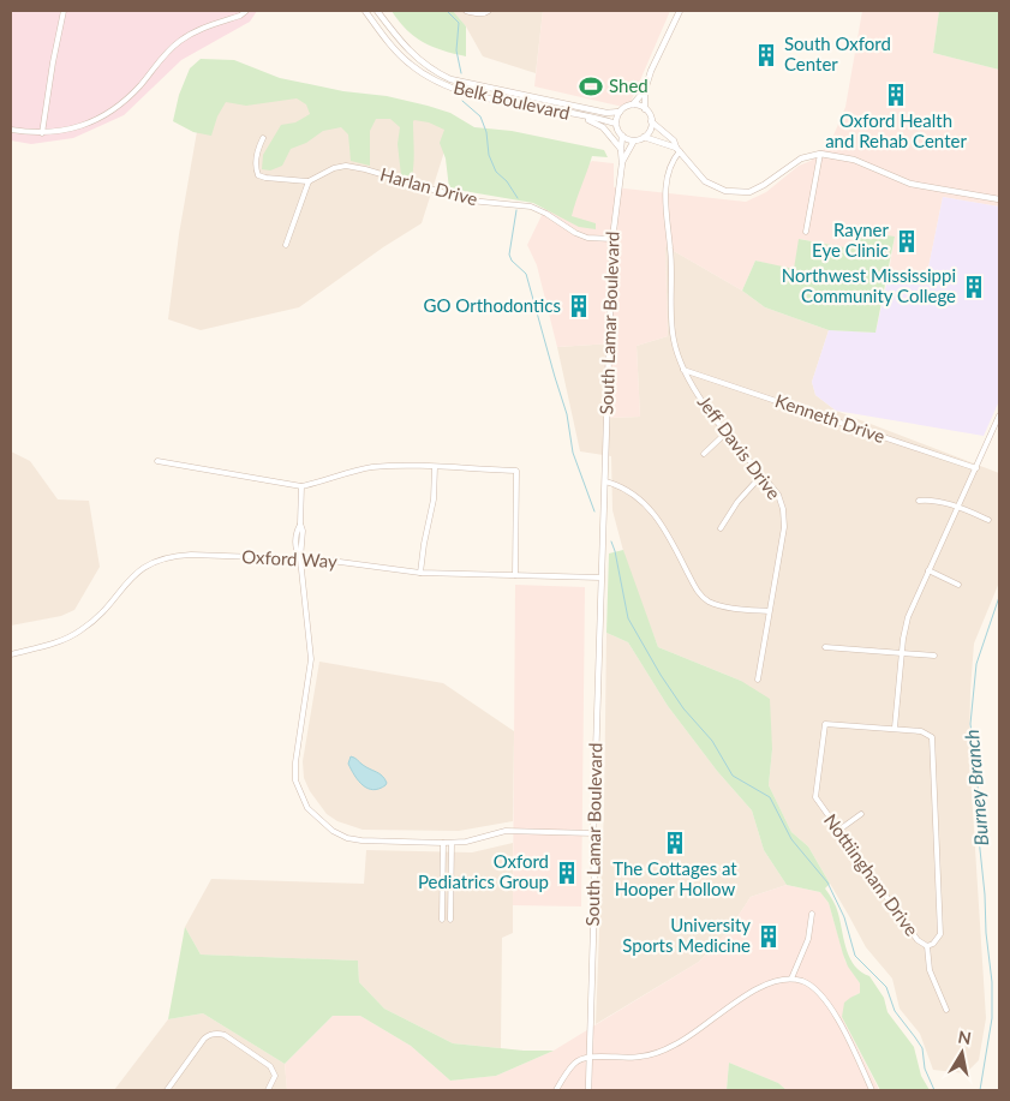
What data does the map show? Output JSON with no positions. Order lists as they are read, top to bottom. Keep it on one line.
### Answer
{"streets":{"street":["Belk Boulevard","Harlan Drive","South Lamar Boulevard","Kenneth Drive","Jeff Davis Drive","Oxford Way","Nottiingham Drive"]},"crossings":[["Belk Boulevard","South Lamar Boulevard"],["Harlan Drive","South Lamar Boulevard"],["South Lamar Boulevard","Oxford Way"],["Kenneth Drive","Jeff Davis Drive"]],"water":["Burney Branch"],"places":{"building":["South Oxford Center","Oxford Health and Rehab Center","Rayner Eye Clinic","Northwest Mississippi Community College","GO Orthodontics","The Cottages at Hooper Hollow","Oxford Pediatrics Group","University Sports Medicine"],"sports":["Shed"]},"north":"top"}
